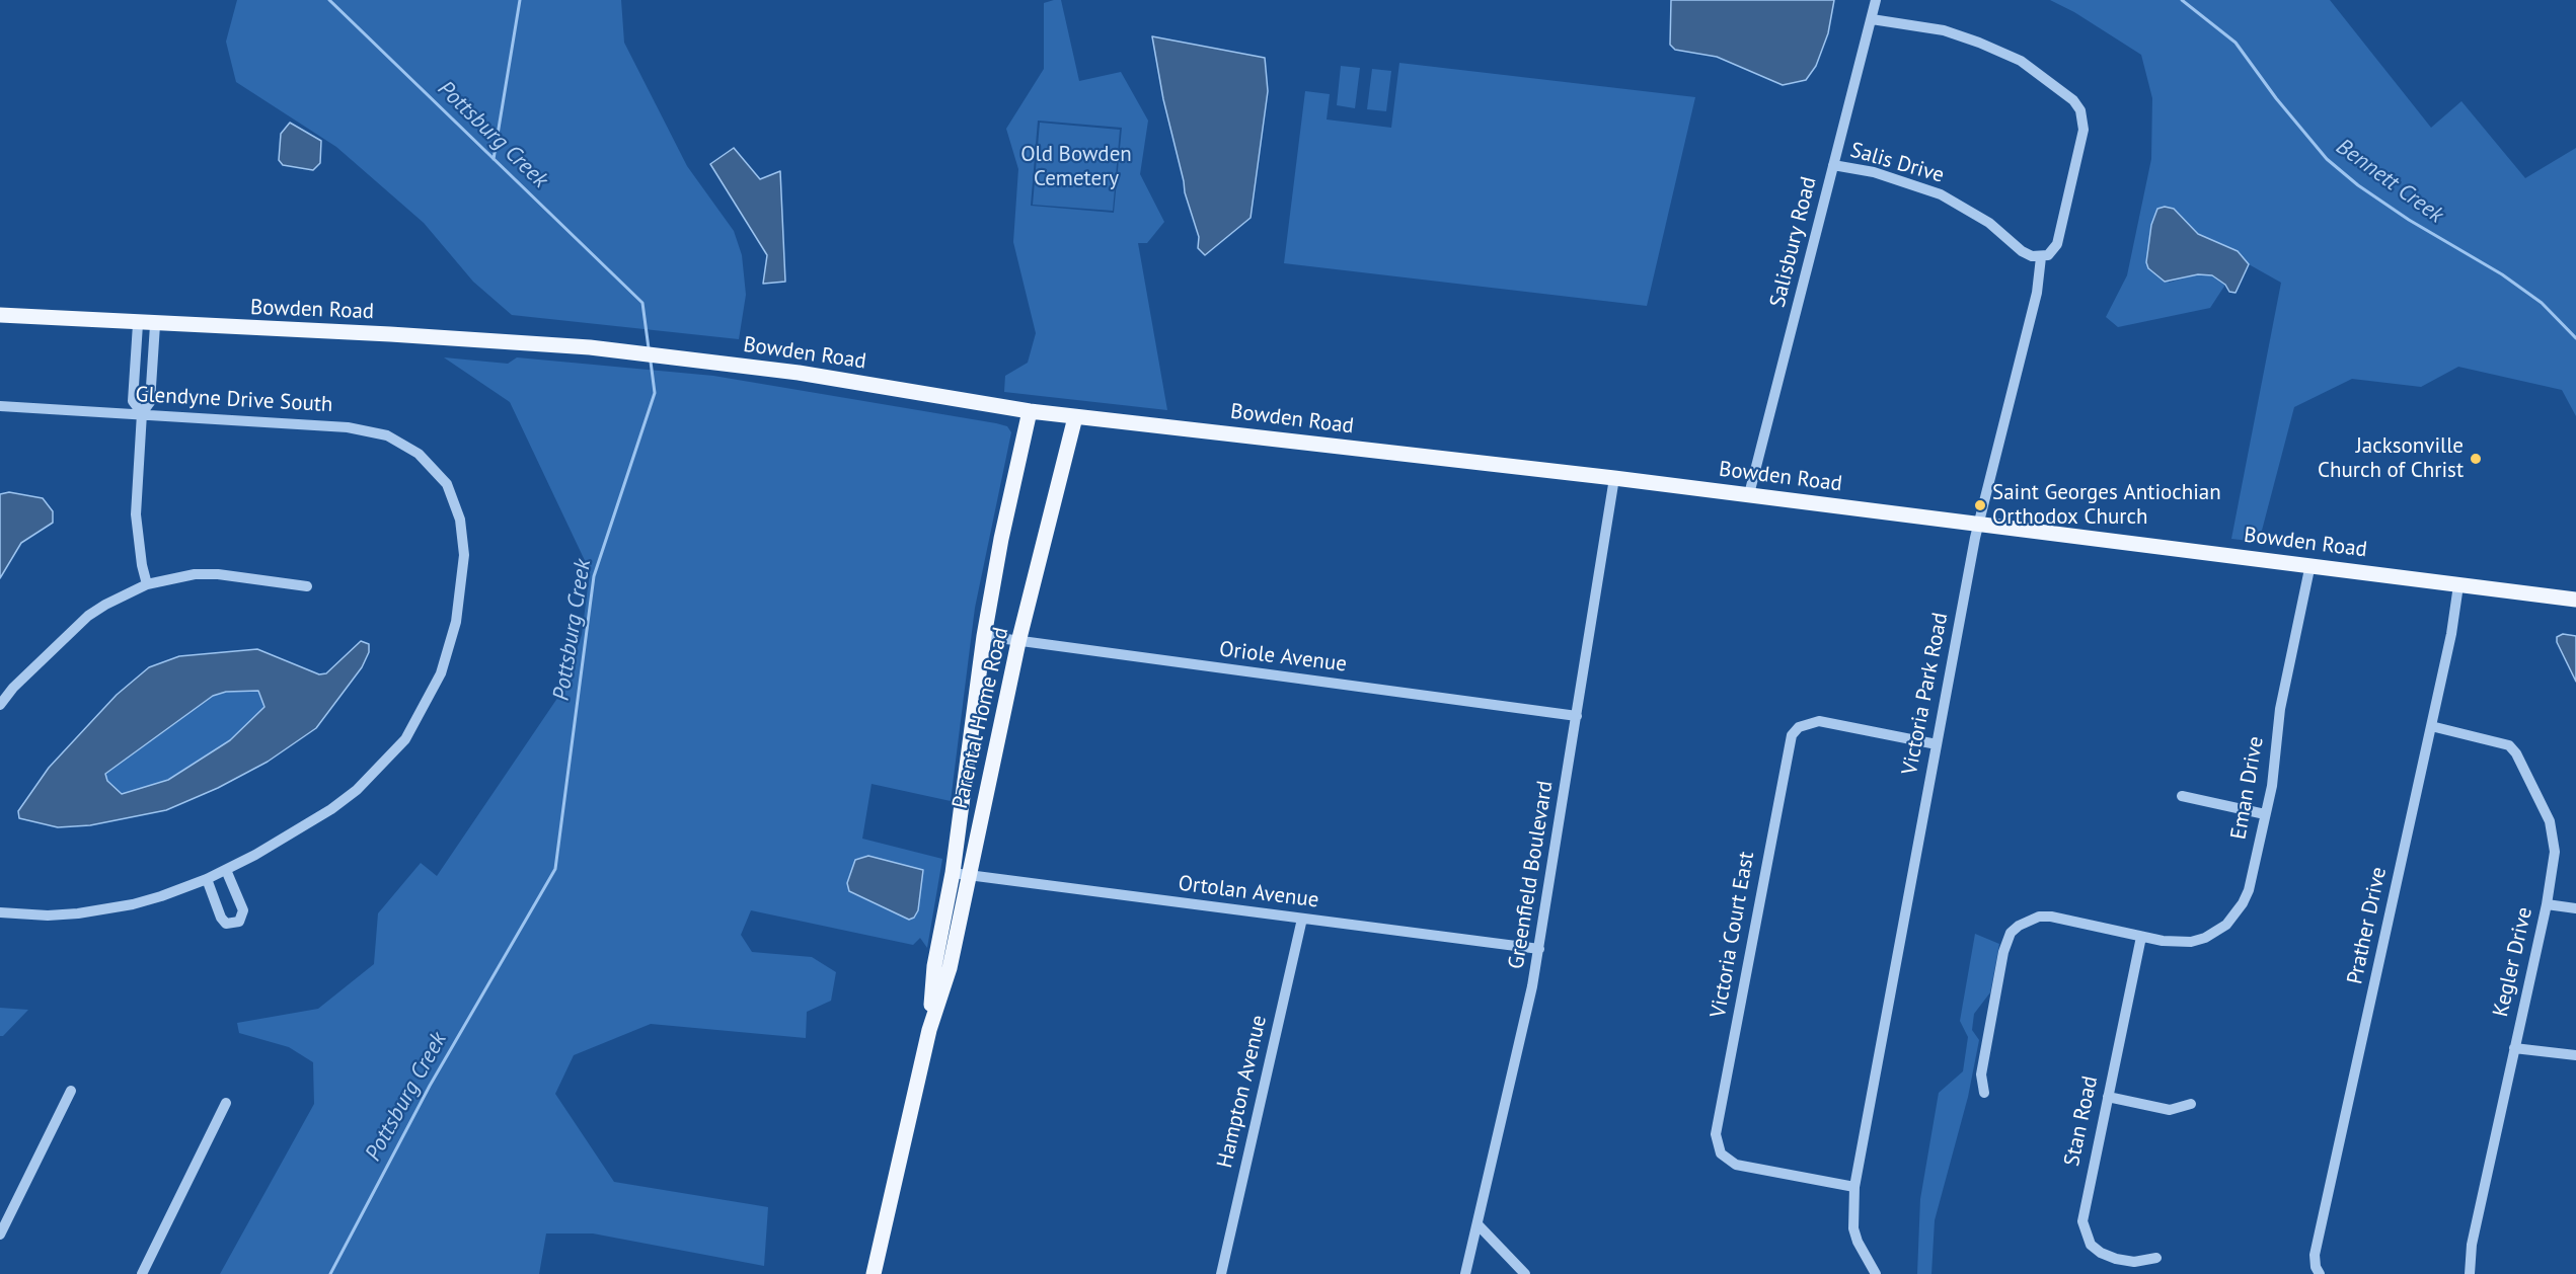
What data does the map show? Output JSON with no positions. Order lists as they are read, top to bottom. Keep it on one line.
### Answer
{"streets":{"main road":["Bowden Road","Parental Home Road"],"street":["Salis Drive","Salisbury Road","Glendyne Drive South","Oriole Avenue","Victoria Park Road","Eman Drive","Greenfield Boulevard","Ortolan Avenue","Prather Drive","Victoria Court East","Kegler Drive","Hampton Avenue","Stan Road"]},"crossings":[["Salis Drive","Salisbury Road"],["Salis Drive","Victoria Park Road"],["Salisbury Road","Bowden Road"],["Bowden Road","Victoria Park Road"],["Bowden Road","Parental Home Road"],["Bowden Road","Eman Drive"],["Bowden Road","Greenfield Boulevard"],["Bowden Road","Prather Drive"],["Oriole Avenue","Parental Home Road"],["Oriole Avenue","Greenfield Boulevard"],["Victoria Park Road","Victoria Court East"],["Parental Home Road","Ortolan Avenue"],["Eman Drive","Stan Road"],["Greenfield Boulevard","Ortolan Avenue"],["Ortolan Avenue","Hampton Avenue"],["Prather Drive","Kegler Drive"]],"water":["Pottsburg Creek","Bennett Creek"],"parks":["Old Bowden Cemetery"],"places":["Jacksonville Church of Christ","Saint Georges Antiochian Orthodox Church"]}
